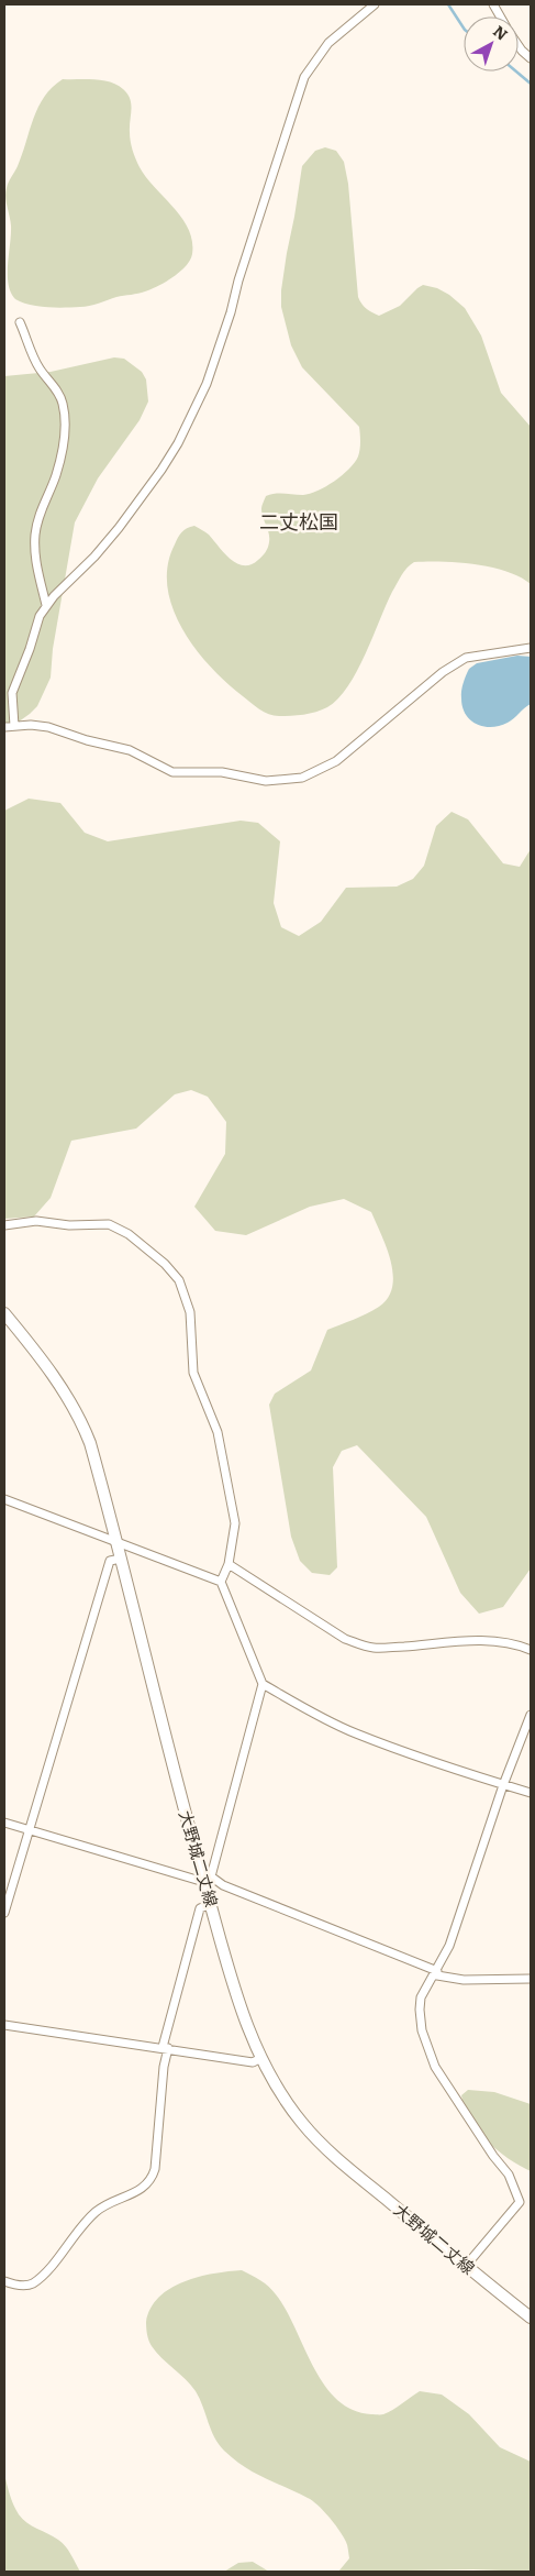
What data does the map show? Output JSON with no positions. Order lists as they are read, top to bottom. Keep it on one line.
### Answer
{"streets":{"main road":["大野城二丈線"]},"districts":["二丈松国"],"north":"top right"}
